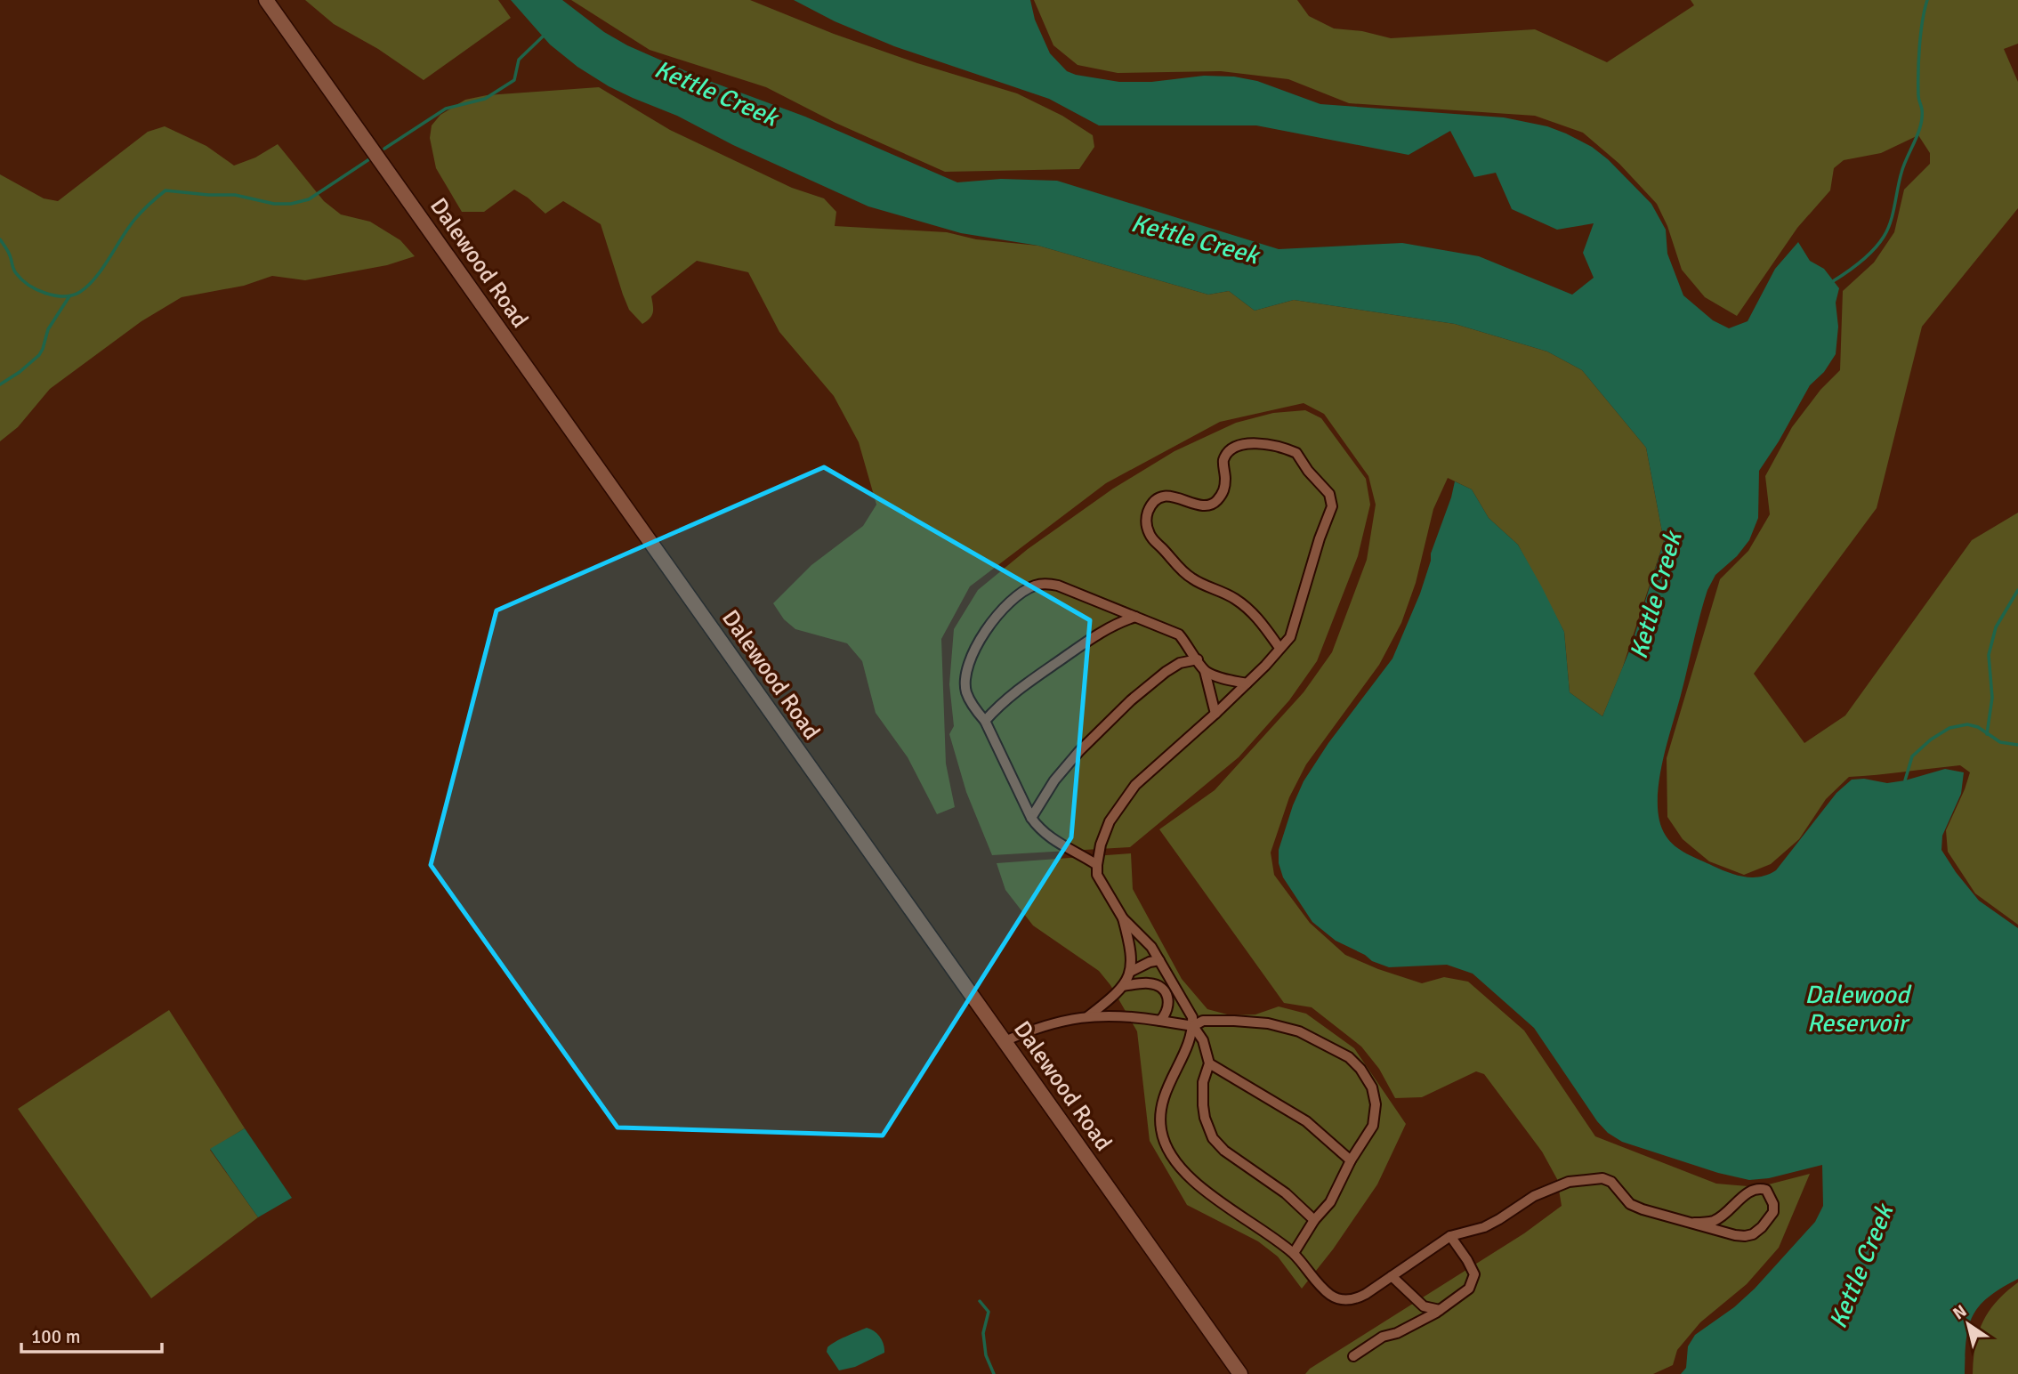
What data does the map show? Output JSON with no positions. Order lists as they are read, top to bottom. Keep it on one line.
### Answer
{"streets":{"main road":["Dalewood Road"]},"water":["Kettle Creek","Dalewood Reservoir"],"scale_bar":"100 m","north":"top left"}
